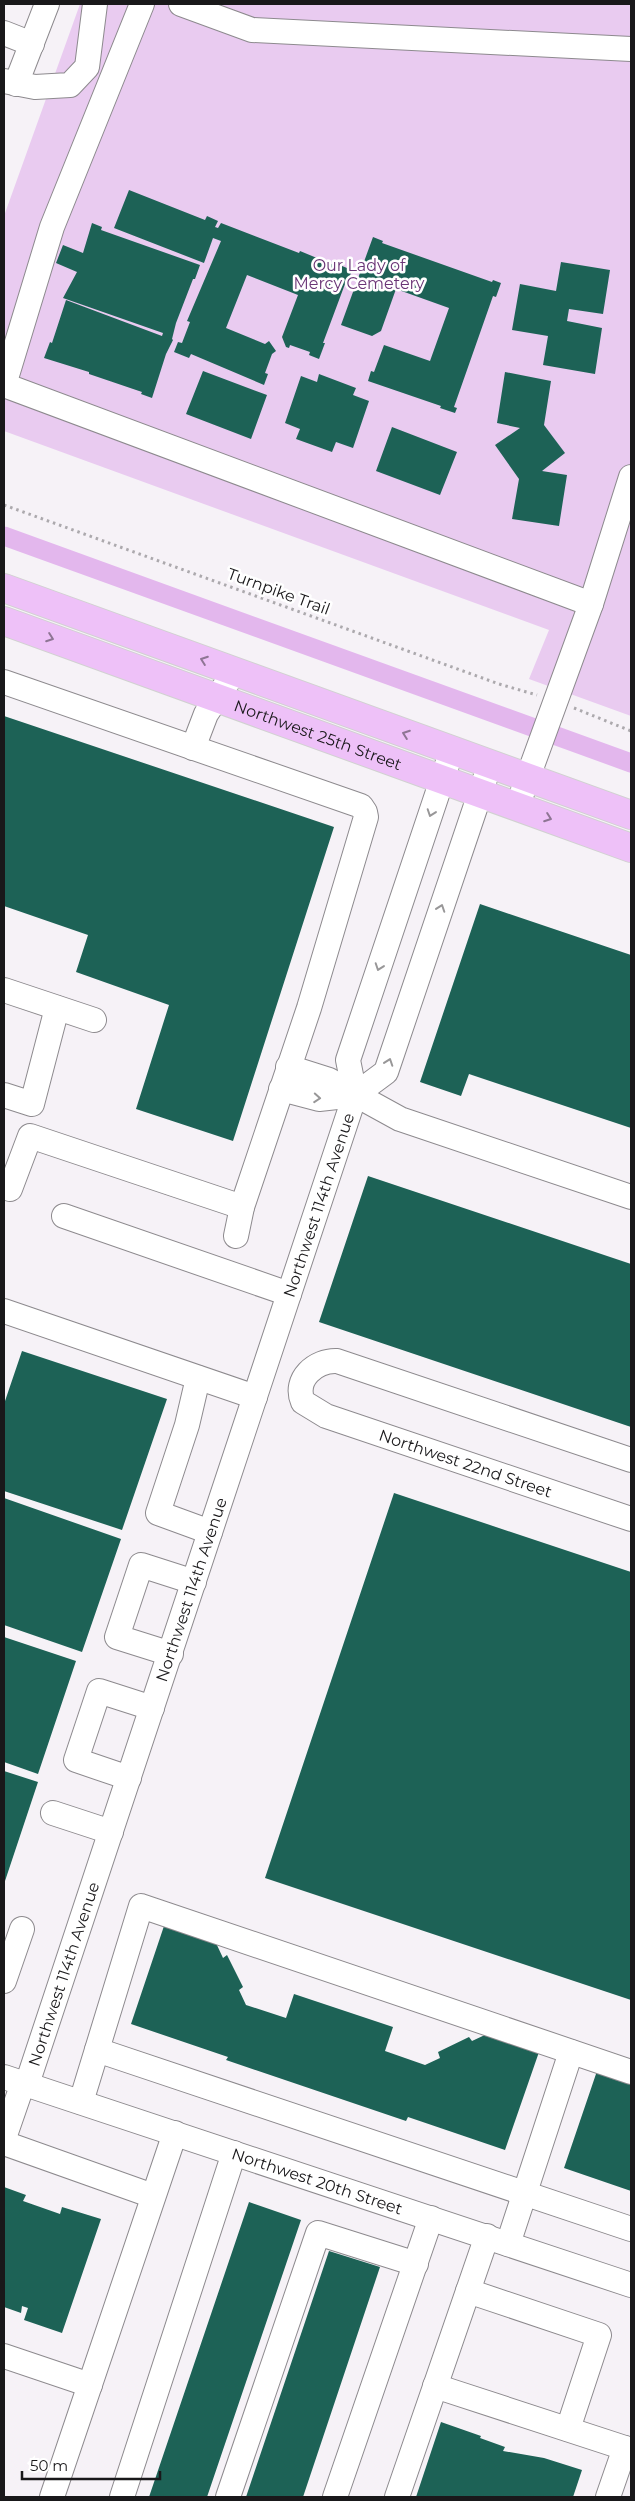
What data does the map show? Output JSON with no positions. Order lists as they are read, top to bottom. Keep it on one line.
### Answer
{"streets":{"main road":["Northwest 25th Street"],"street":["Northwest 114th Avenue","Northwest 22nd Street","Northwest 20th Street"],"path":["Turnpike Trail"]},"crossings":[["Northwest 25th Street","Northwest 114th Avenue"],["Northwest 114th Avenue","Northwest 20th Street"]],"parks":["Our Lady of Mercy Cemetery"],"scale_bar":"50 m"}
